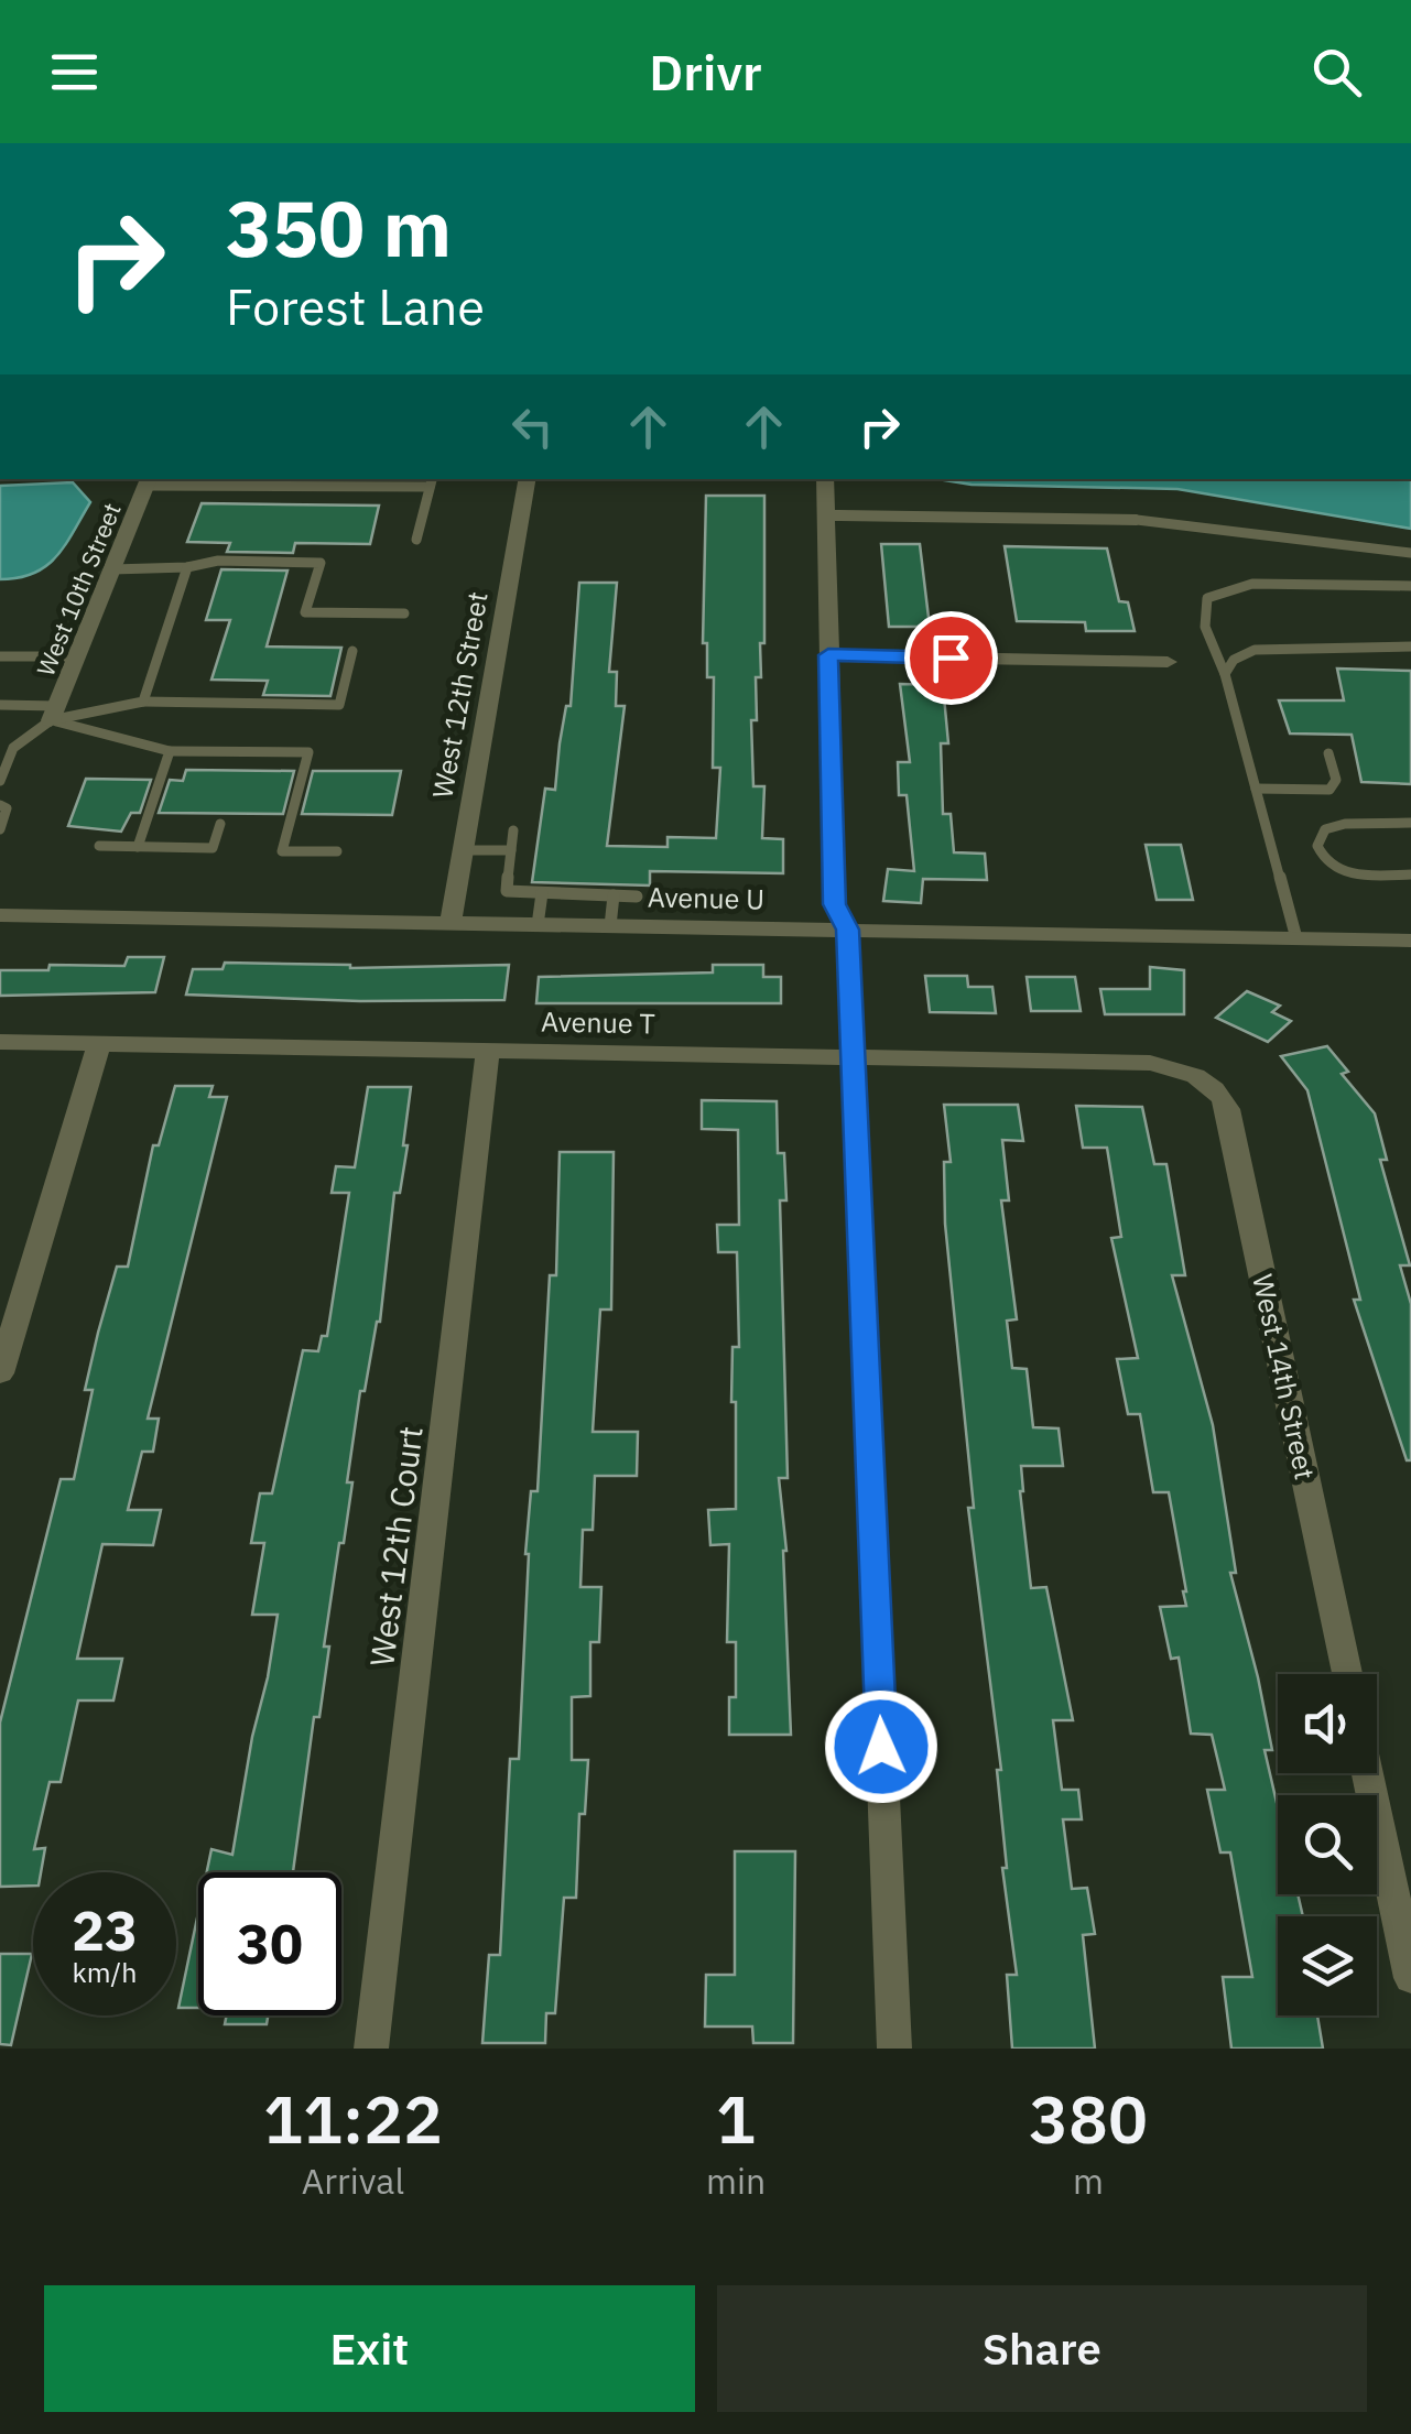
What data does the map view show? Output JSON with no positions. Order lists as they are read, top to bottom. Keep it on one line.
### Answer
{"streets":{"street":["West 10th Street","West 12th Street","Avenue U","Avenue T","West 14th Street","West 12th Court"]},"crossings":[["West 12th Street","Avenue U"],["Avenue T","West 14th Street"],["Avenue T","West 12th Court"]],"page":{"header":"Drivr","turn":["350 m","Forest Lane"],"speed":"23 km/h","limit":"30","eta":["11:22","Arrival","1","min","380","m"],"buttons":["Exit","Share"]}}
